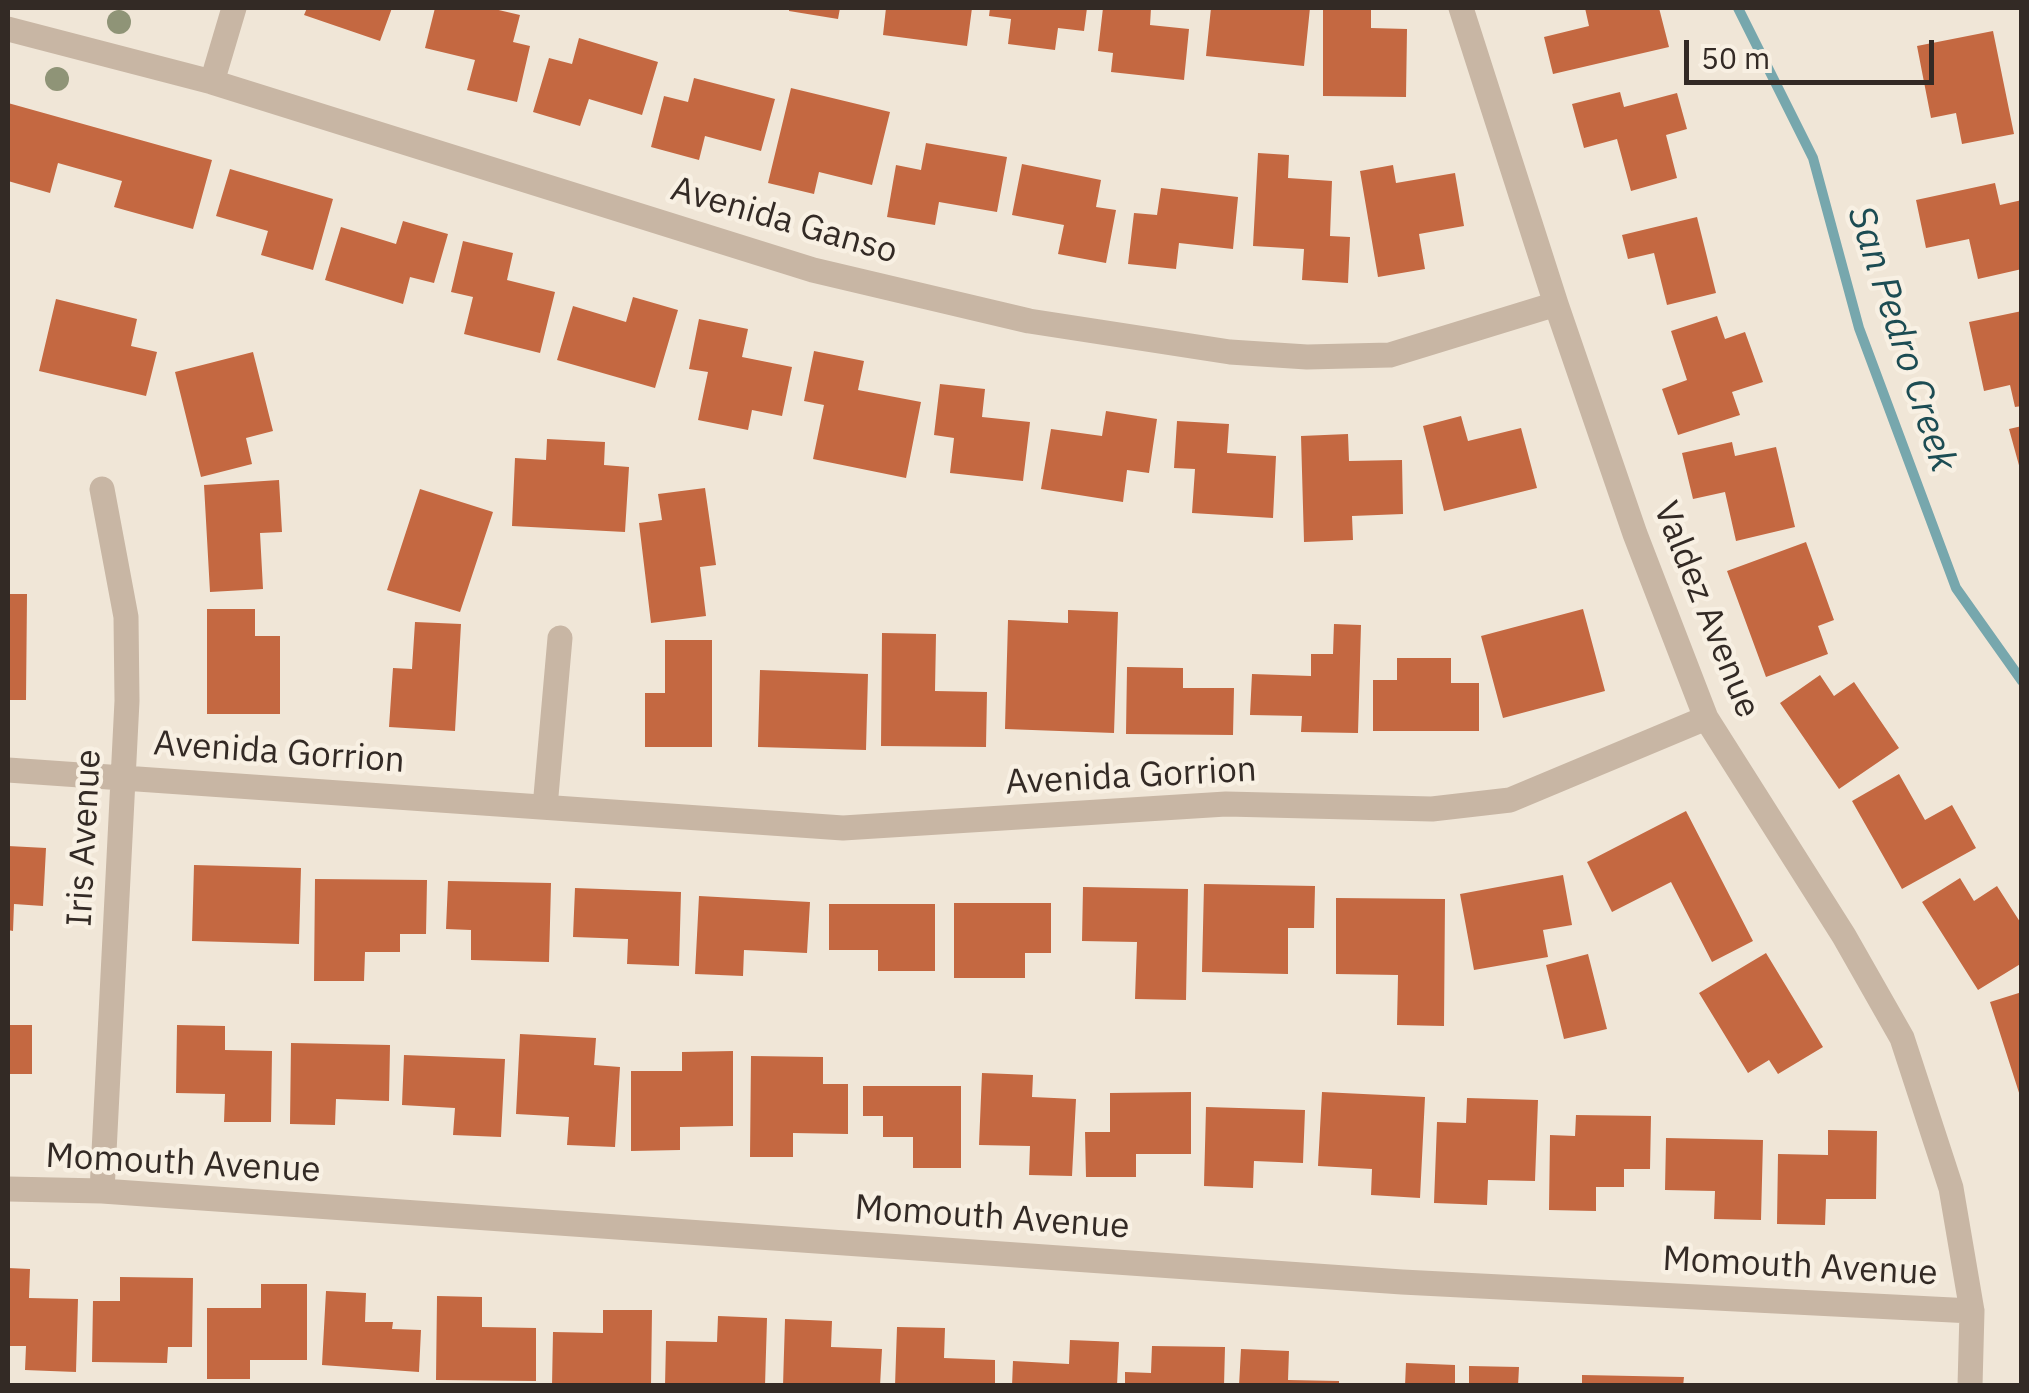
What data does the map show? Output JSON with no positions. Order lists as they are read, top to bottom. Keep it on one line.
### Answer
{"streets":{"street":["Avenida Ganso","Valdez Avenue","Avenida Gorrion","Iris Avenue","Momouth Avenue"]},"crossings":[["Avenida Ganso","Valdez Avenue"],["Valdez Avenue","Avenida Gorrion"],["Valdez Avenue","Momouth Avenue"],["Avenida Gorrion","Iris Avenue"],["Iris Avenue","Momouth Avenue"]],"water":["San Pedro Creek"],"scale_bar":"50 m"}
